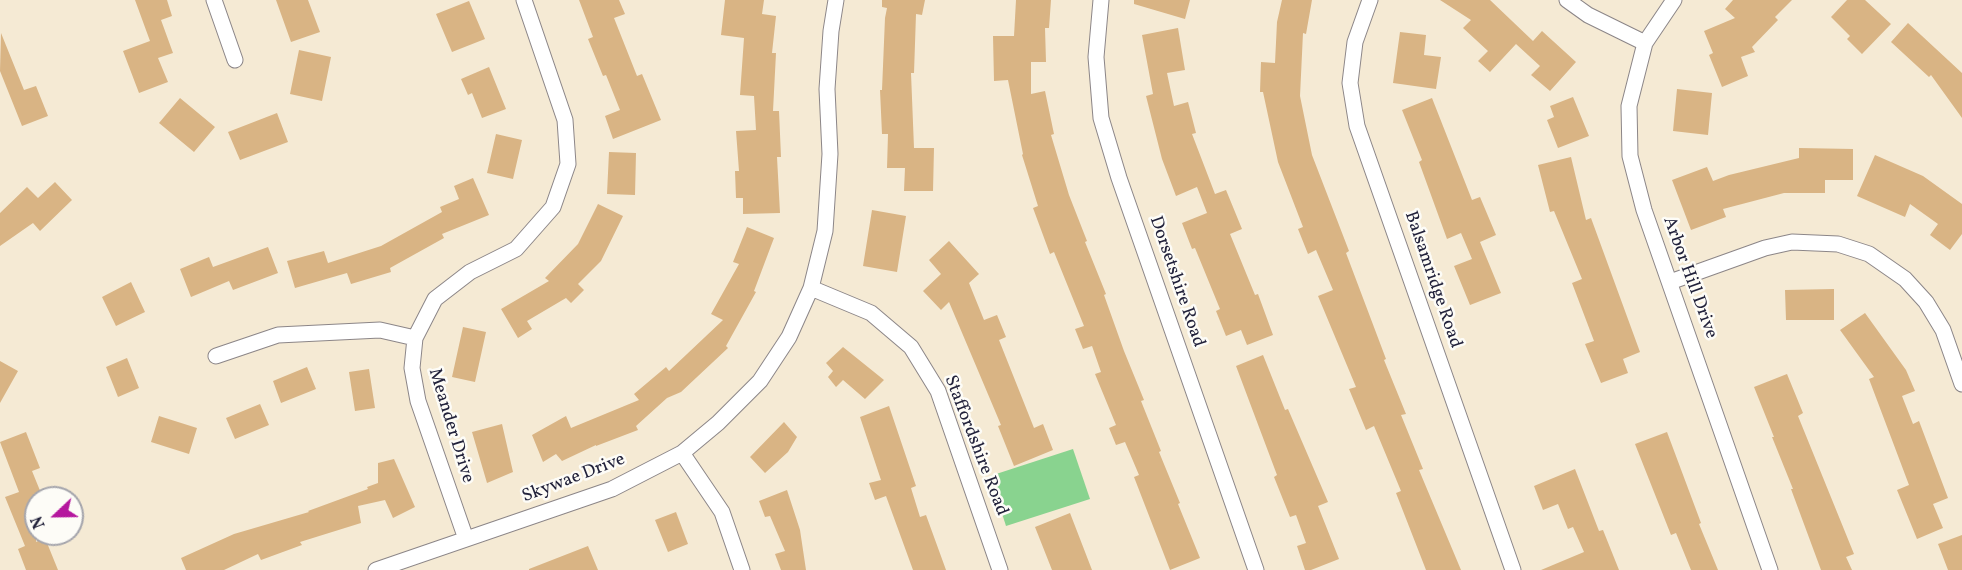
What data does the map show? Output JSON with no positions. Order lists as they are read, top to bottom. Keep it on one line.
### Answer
{"streets":{"street":["Arbor Hill Drive","Balsamridge Road","Dorsetshire Road","Meander Drive","Staffordshire Road","Skywae Drive"]},"crossings":[["Meander Drive","Skywae Drive"],["Staffordshire Road","Skywae Drive"]],"north":"left"}
